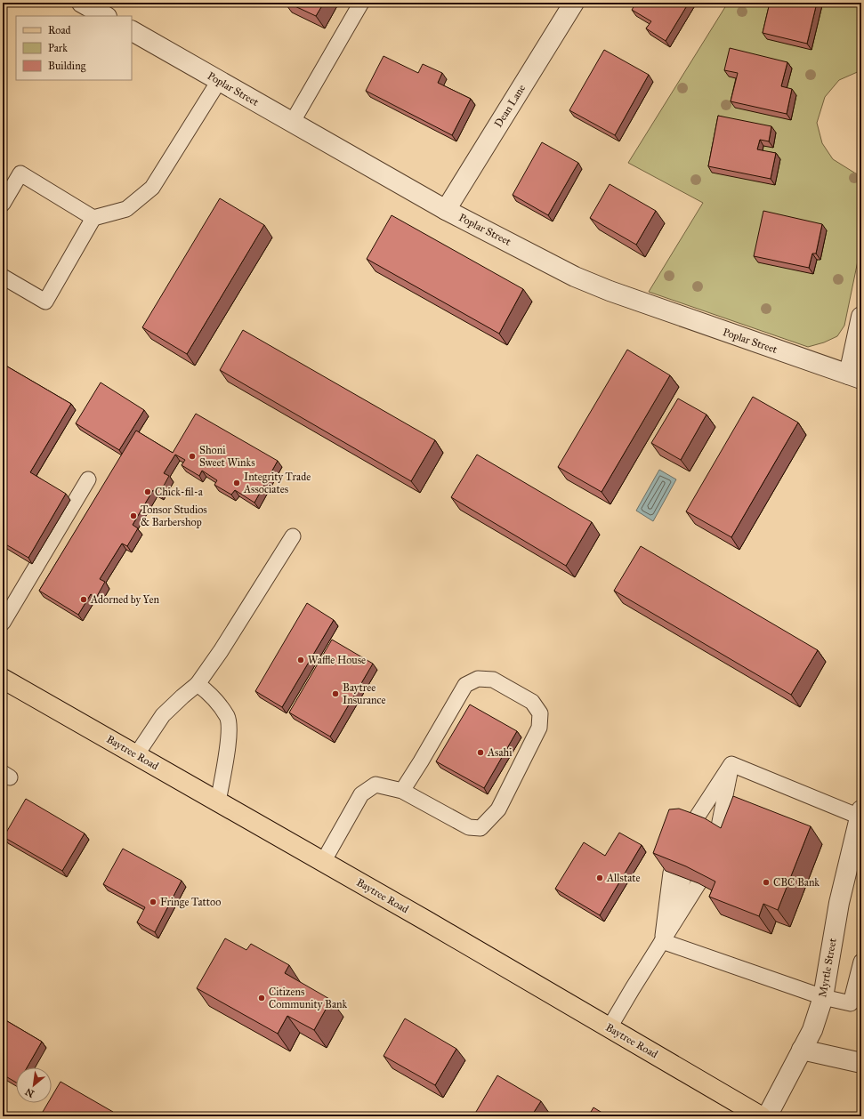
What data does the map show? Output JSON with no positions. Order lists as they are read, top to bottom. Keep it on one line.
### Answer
{"streets":{"main road":["Baytree Road"],"street":["Poplar Street","Dean Lane","Myrtle Street"]},"crossings":[["Poplar Street","Dean Lane"]],"places":["Shoni Sweet Winks","Integrity Trade Associates","Chick-fil-a","Tonsor Studios & Barbershop","Adorned by Yen","Waffle House","Baytree Insurance","Asahi","Allstate","CBC Bank","Fringe Tattoo","Citizens Community Bank"],"legend":["Road","Park","Building"],"north":"bottom left"}
